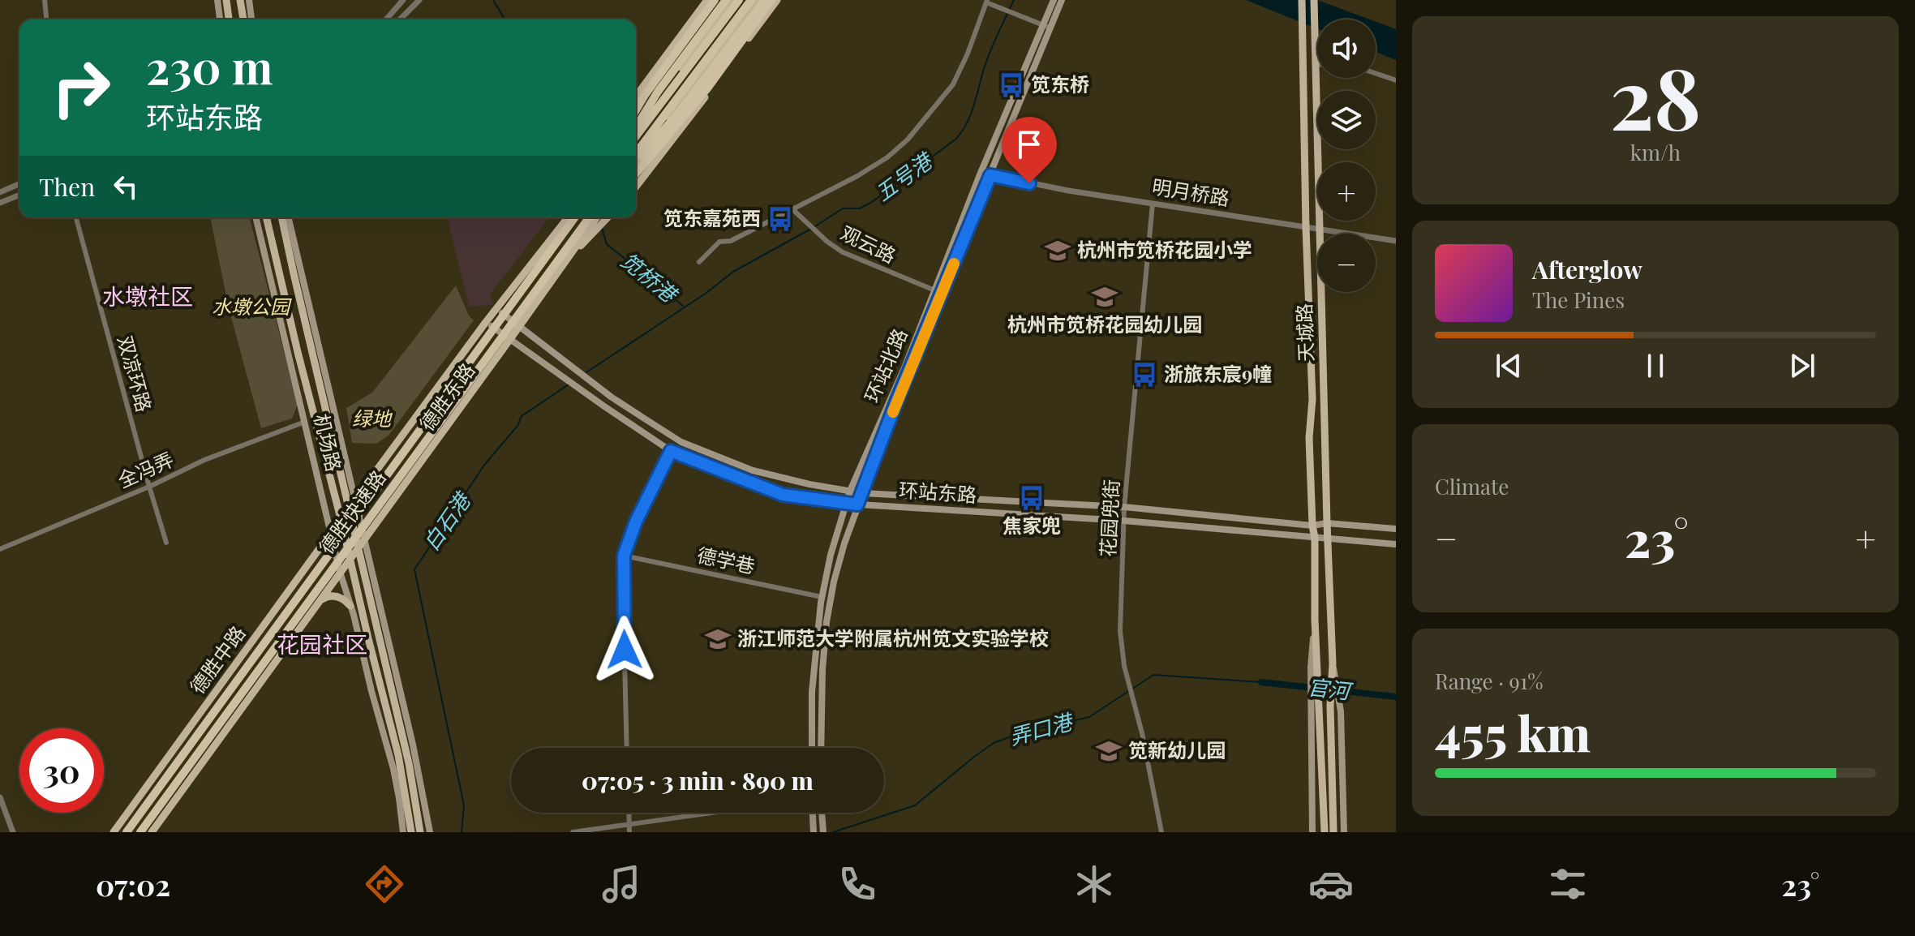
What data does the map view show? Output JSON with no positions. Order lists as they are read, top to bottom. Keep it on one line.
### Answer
{"streets":{"highway":["德胜快速路"],"main road":["天城路","环站北路","德胜东路","机场路","环站东路","德胜中路"],"street":["明月桥路","观云路","双凉环路","全冯弄","花园兜街","德学巷"]},"crossings":[["明月桥路","天城路"],["明月桥路","环站北路"],["明月桥路","花园兜街"],["观云路","环站北路"],["天城路","环站东路"],["环站北路","环站东路"],["环站北路","德学巷"],["双凉环路","全冯弄"],["德胜东路","机场路"],["德胜东路","环站东路"],["德胜东路","德胜快速路"],["德胜东路","德胜中路"],["机场路","全冯弄"],["机场路","德胜中路"],["环站东路","花园兜街"]],"districts":["水墩社区","花园社区"],"water":["五号港","笕桥港","白石港","官河","弄口港"],"parks":["水墩公园","绿地"],"places":{"bus stop":["笕东桥","笕东嘉苑西","浙旅东宸9幢","焦家兜"],"school or university":["杭州市笕桥花园小学","杭州市笕桥花园幼儿园","浙江师范大学附属杭州笕文实验学校","笕新幼儿园"]},"page":{"tile":[["28","km/h"],"Climate",["Range · 91%","455 km"]],"map_buttons":["+","−"],"turn":["230 m","环站东路"],"then":"Then","song":["Afterglow","The Pines"],"heat":["−","23°","+"],"limit":"30","trip":"07:05 · 3 min · 890 m","tabs":["07:02","23°"]}}
